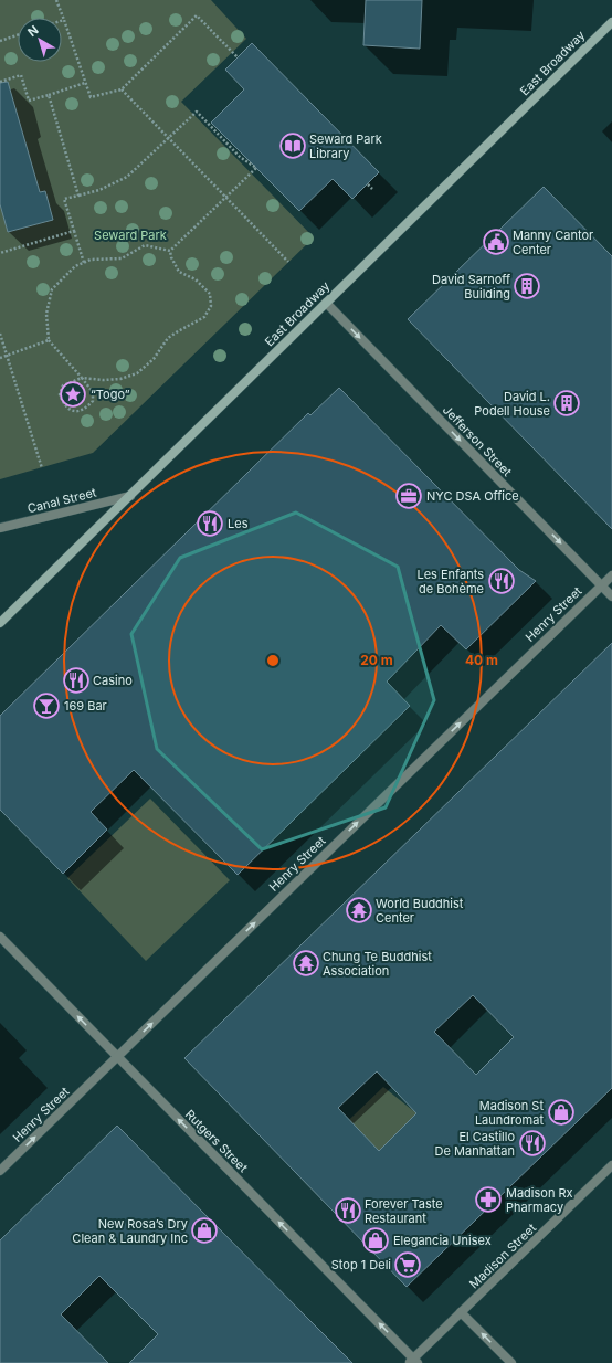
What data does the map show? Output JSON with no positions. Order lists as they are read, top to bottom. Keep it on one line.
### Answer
{"streets":{"main road":["East Broadway"],"street":["Jefferson Street","Canal Street","Henry Street","Rutgers Street","Madison Street"]},"crossings":[["East Broadway","Jefferson Street"],["East Broadway","Canal Street"],["Jefferson Street","Henry Street"],["Henry Street","Rutgers Street"],["Rutgers Street","Madison Street"]],"one_way":["Jefferson Street","Henry Street","Rutgers Street"],"parks":["Seward Park"],"places":{"library":["Seward Park Library"],"public building":["Manny Cantor Center"],"building":["David Sarnoff Building","David L. Podell House"],"place":["“Togo”"],"office":["NYC DSA Office"],"restaurant":["Les","Les Enfants de Bohème","Casino","El Castillo De Manhattan","Forever Taste Restaurant"],"bar":["169 Bar"],"temple":["World Buddhist Center","Chung Te Buddhist Association"],"shop":["Madison St Laundromat","New Rosa’s Dry Clean & Laundry Inc","Elegancia Unisex"],"pharmacy":["Madison Rx Pharmacy"],"supermarket":["Stop 1 Deli"]},"north":"top left","rings":["20 m","40 m"]}
